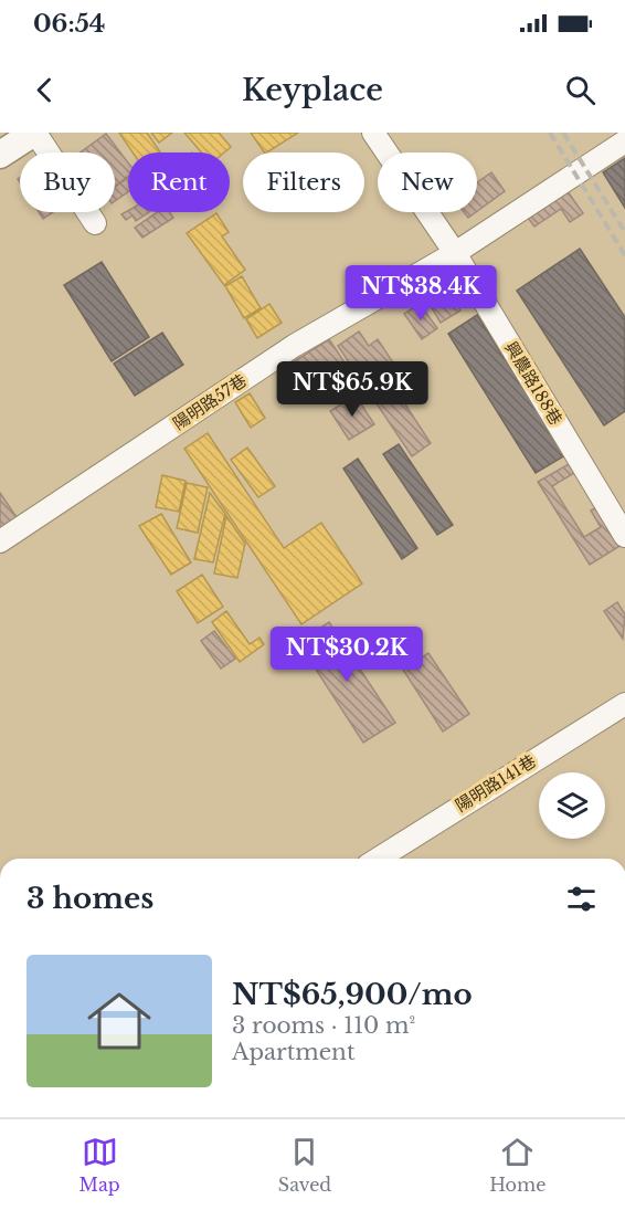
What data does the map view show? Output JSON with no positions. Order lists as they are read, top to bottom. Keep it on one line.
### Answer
{"streets":{"street":["興農路188巷","陽明路57巷","陽明路141巷"]},"crossings":[["興農路188巷","陽明路57巷"]],"page":{"status":"06:54","header":"Keyplace","chip":["Buy","Rent","Filters","New"],"price":["NT$38.4K","NT$65.9K","NT$30.2K"],"heading":"3 homes","list":[{"name":"NT$65,900/mo","note":"3 rooms · 110 m² · Apartment"}],"tabs":["Map","Saved","Home"]}}
